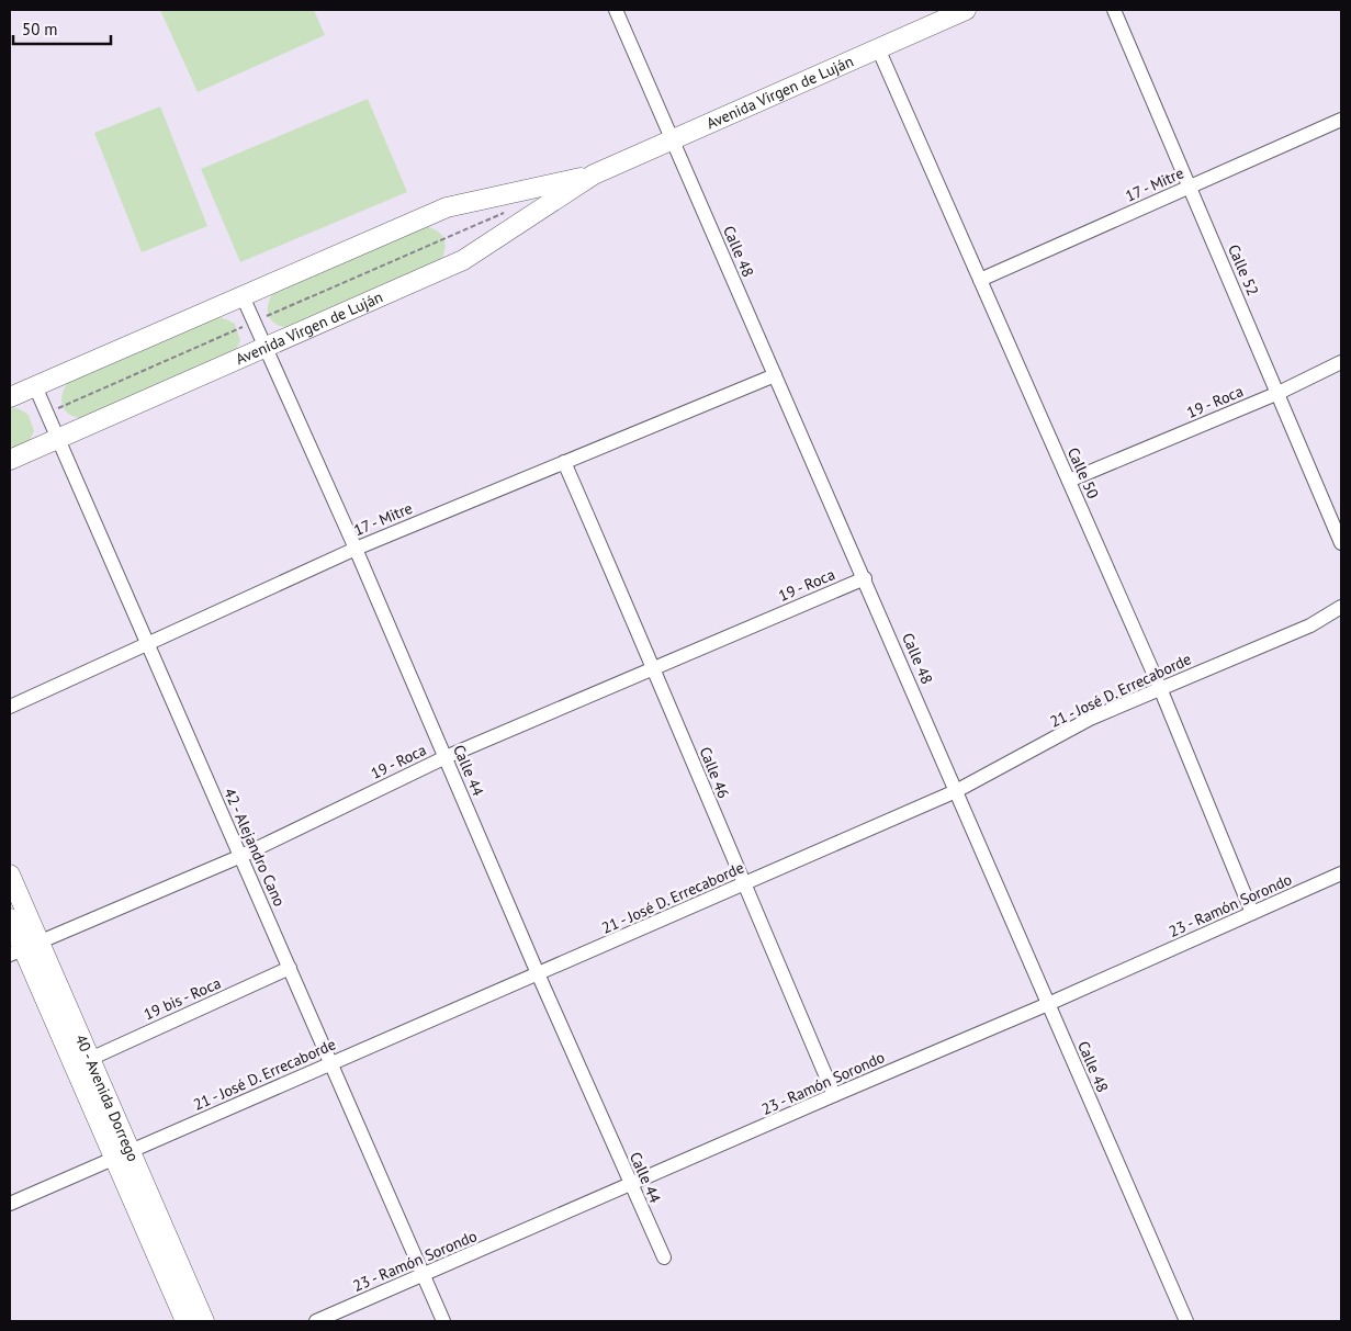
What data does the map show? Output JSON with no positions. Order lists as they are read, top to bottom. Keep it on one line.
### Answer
{"streets":{"street":["Avenida Virgen de Luján","17 - Mitre","Calle 48","Calle 52","19 - Roca","Calle 50","21 - José D. Errecaborde","Calle 44","Calle 46","42 - Alejandro Cano","23 - Ramón Sorondo","19 bis - Roca","40 - Avenida Dorrego"]},"crossings":[["Avenida Virgen de Luján","Calle 48"],["Avenida Virgen de Luján","Calle 50"],["Avenida Virgen de Luján","Calle 44"],["Avenida Virgen de Luján","42 - Alejandro Cano"],["17 - Mitre","Calle 48"],["17 - Mitre","Calle 52"],["17 - Mitre","Calle 50"],["17 - Mitre","Calle 44"],["17 - Mitre","Calle 46"],["17 - Mitre","42 - Alejandro Cano"],["Calle 48","19 - Roca"],["Calle 48","21 - José D. Errecaborde"],["Calle 48","23 - Ramón Sorondo"],["Calle 52","19 - Roca"],["19 - Roca","Calle 50"],["19 - Roca","Calle 44"],["19 - Roca","Calle 46"],["19 - Roca","42 - Alejandro Cano"],["19 - Roca","40 - Avenida Dorrego"],["Calle 50","21 - José D. Errecaborde"],["Calle 50","23 - Ramón Sorondo"],["21 - José D. Errecaborde","Calle 44"],["21 - José D. Errecaborde","Calle 46"],["21 - José D. Errecaborde","42 - Alejandro Cano"],["21 - José D. Errecaborde","40 - Avenida Dorrego"],["Calle 44","23 - Ramón Sorondo"],["Calle 46","23 - Ramón Sorondo"],["42 - Alejandro Cano","23 - Ramón Sorondo"],["42 - Alejandro Cano","19 bis - Roca"],["19 bis - Roca","40 - Avenida Dorrego"]],"scale_bar":"50 m"}
